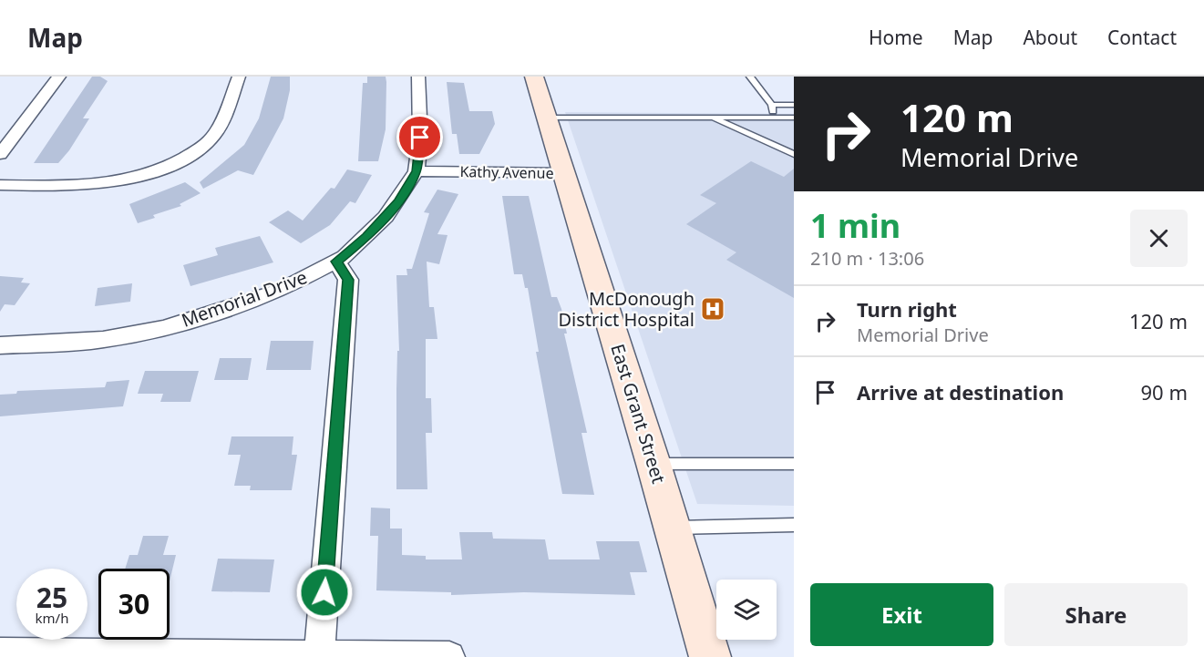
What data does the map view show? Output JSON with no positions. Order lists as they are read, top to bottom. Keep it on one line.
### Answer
{"streets":{"main road":["East Grant Street"],"street":["Kathy Avenue","Memorial Drive"]},"crossings":[["Kathy Avenue","Memorial Drive"],["Kathy Avenue","East Grant Street"]],"places":{"hospital":["McDonough District Hospital"]},"page":{"header":"Map","nav":["Home","Map","About","Contact"],"turn":["120 m","Memorial Drive"],"heading":["1 min","210 m · 13:06"],"list":[{"name":"Turn right","note":"Memorial Drive","value":"120 m"},{"name":"Arrive at destination","value":"90 m"}],"speed":"25 km/h","limit":"30","buttons":["Exit","Share"]}}
